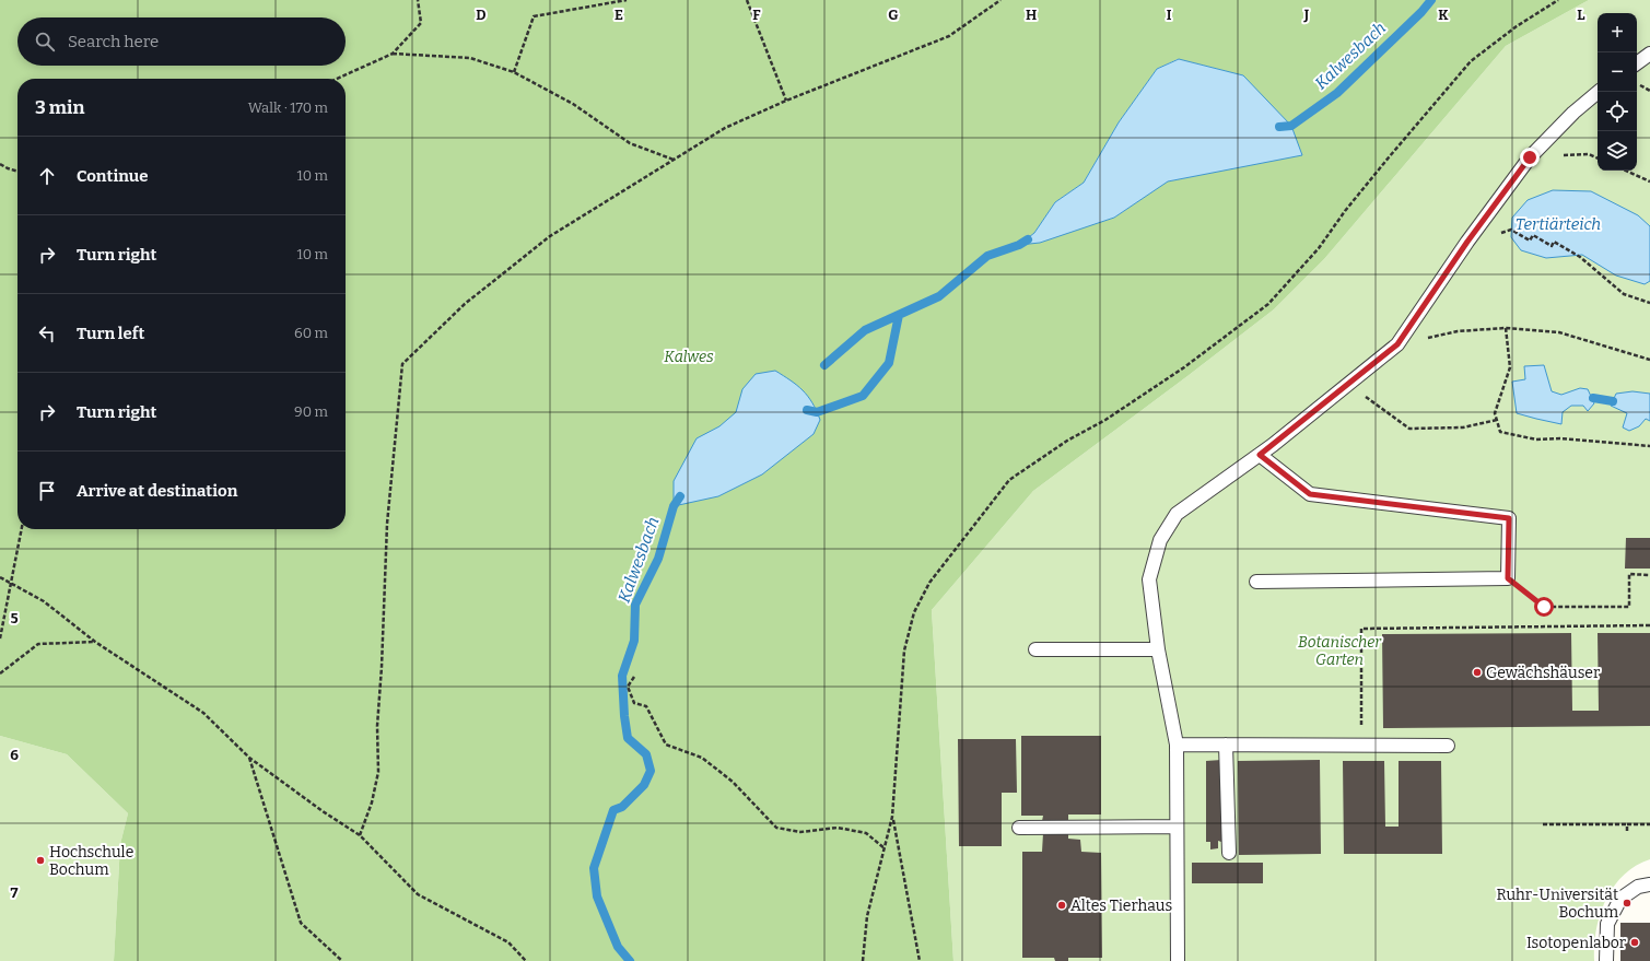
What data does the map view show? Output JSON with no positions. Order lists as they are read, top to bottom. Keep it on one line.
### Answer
{"water":["Kalwesbach","Tertiärteich"],"parks":["Kalwes","Botanischer Garten"],"places":["Gewächshäuser","Hochschule Bochum","Ruhr-Universität Bochum","Altes Tierhaus","Isotopenlabor"],"page":{"map_buttons":["+","−"],"search":"Search here","heading":["3 min","Walk · 170 m"],"list":[["Continue","10 m"],["Turn right","10 m"],["Turn left","60 m"],["Turn right","90 m"],"Arrive at destination"]},"grid":{"columns":["D","E","F","G","H","I","J","K","L"],"rows":["5","6","7"]}}
